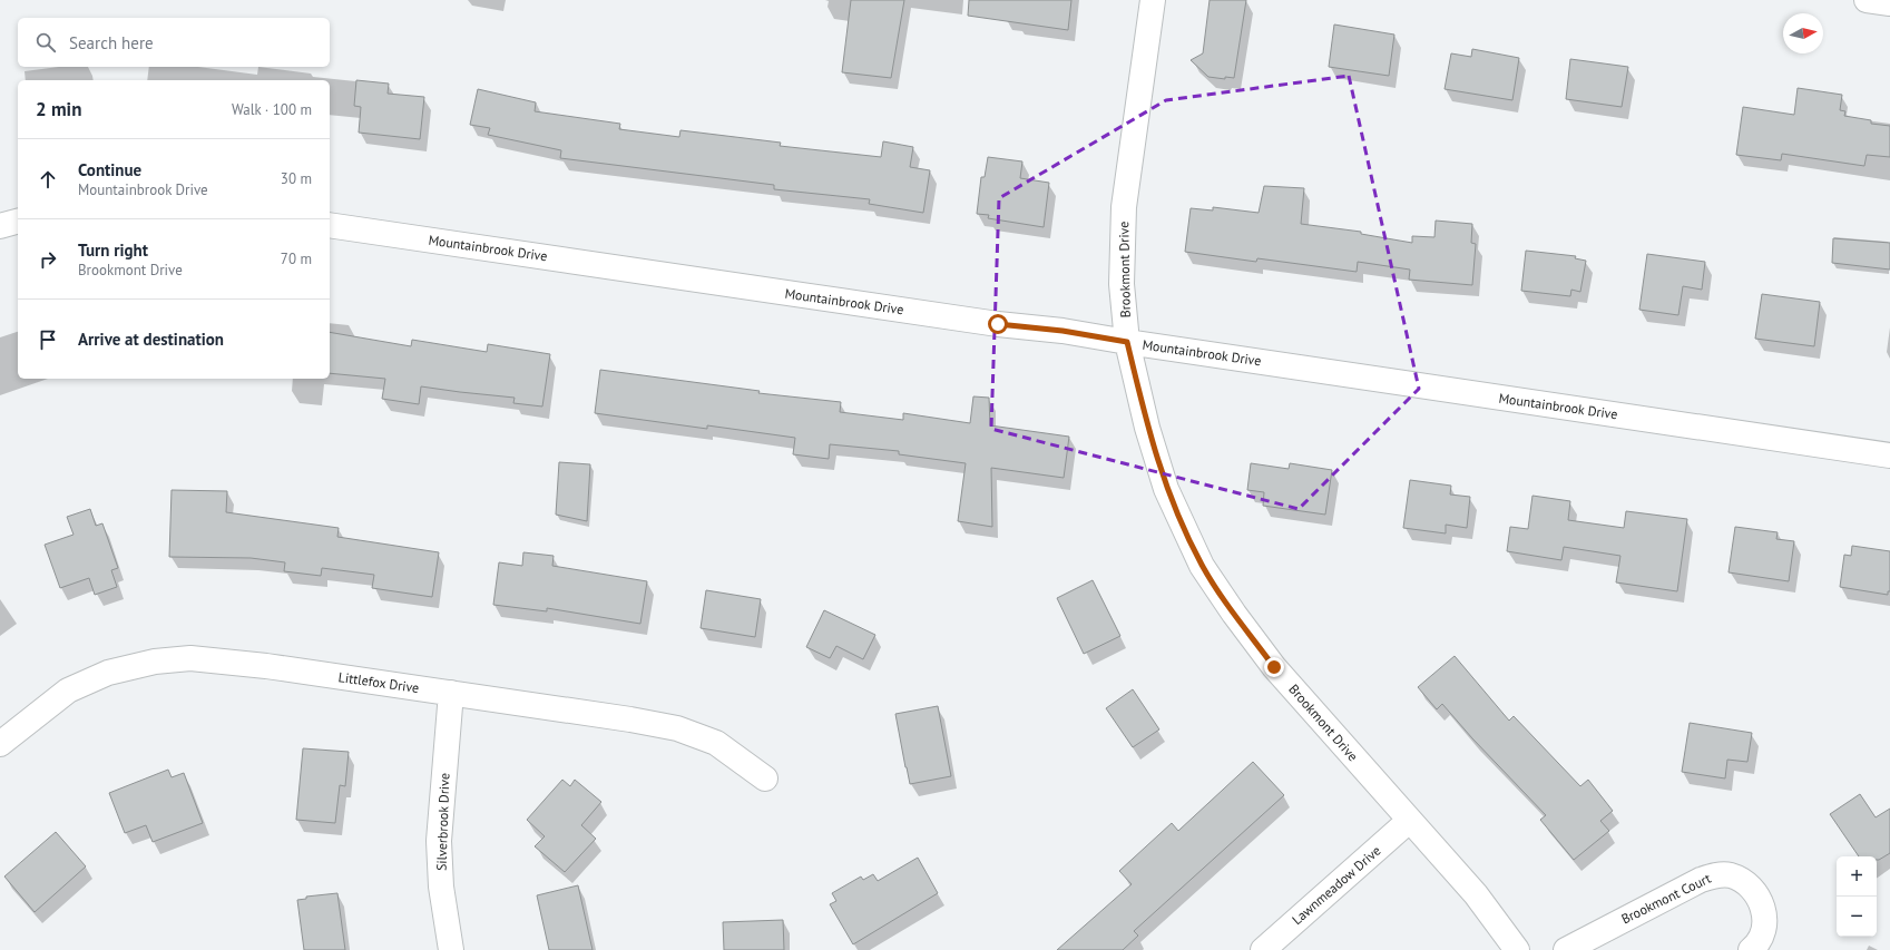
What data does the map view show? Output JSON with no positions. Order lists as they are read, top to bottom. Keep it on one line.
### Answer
{"streets":{"street":["Mountainbrook Drive","Brookmont Drive","Littlefox Drive","Silverbrook Drive","Lawnmeadow Drive","Brookmont Court"]},"crossings":[["Mountainbrook Drive","Brookmont Drive"],["Brookmont Drive","Lawnmeadow Drive"],["Littlefox Drive","Silverbrook Drive"]],"north":"right","page":{"search":"Search here","heading":["2 min","Walk · 100 m"],"list":[["Continue","Mountainbrook Drive","30 m"],["Turn right","Brookmont Drive","70 m"],"Arrive at destination"],"map_buttons":["+","−"]}}
